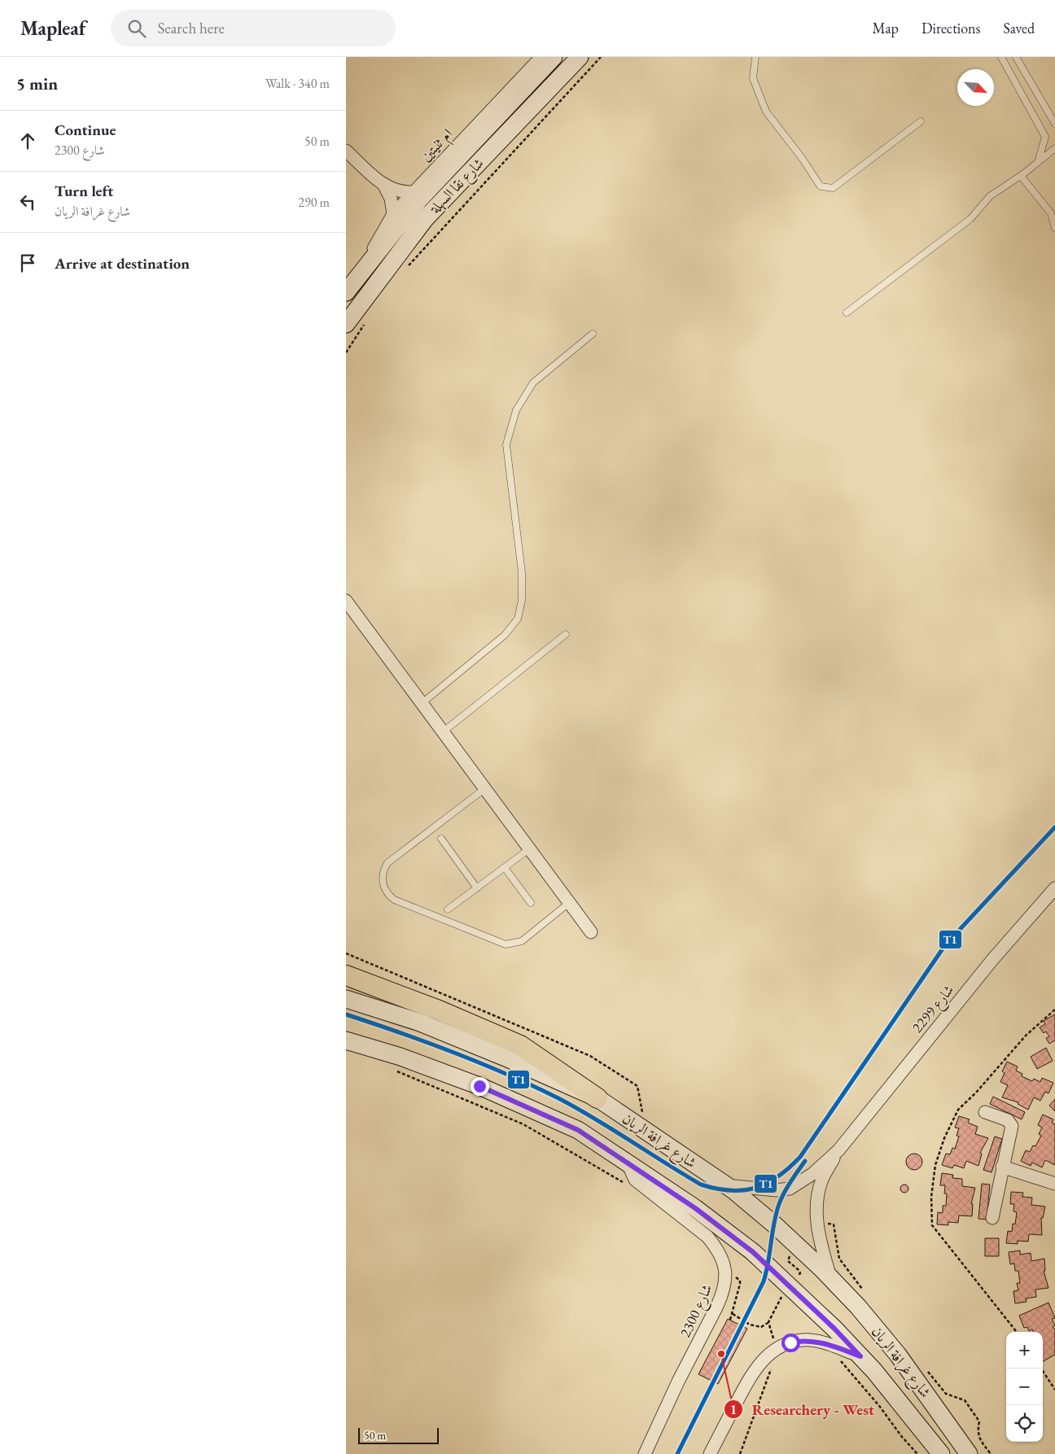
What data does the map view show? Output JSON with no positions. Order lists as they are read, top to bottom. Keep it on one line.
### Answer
{"streets":{"main road":["شارع نقا السهلة","شارع غرافة الريان"],"street":["ام ثنيتين","شارع 2299","شارع 2300"]},"crossings":[["ام ثنيتين","شارع نقا السهلة"],["شارع 2299","شارع غرافة الريان"],["شارع غرافة الريان","شارع 2300"]],"places":["Researchery - West"],"lines":["transit line T1"],"scale_bar":"50 m","north":"bottom right","page":{"header":"Mapleaf","search":"Search here","nav":["Map","Directions","Saved"],"heading":["5 min","Walk · 340 m"],"list":[["Continue","شارع 2300","50 m"],["Turn left","شارع غرافة الريان","290 m"],"Arrive at destination"],"map_buttons":["+","−"],"scale":"50 m"}}
